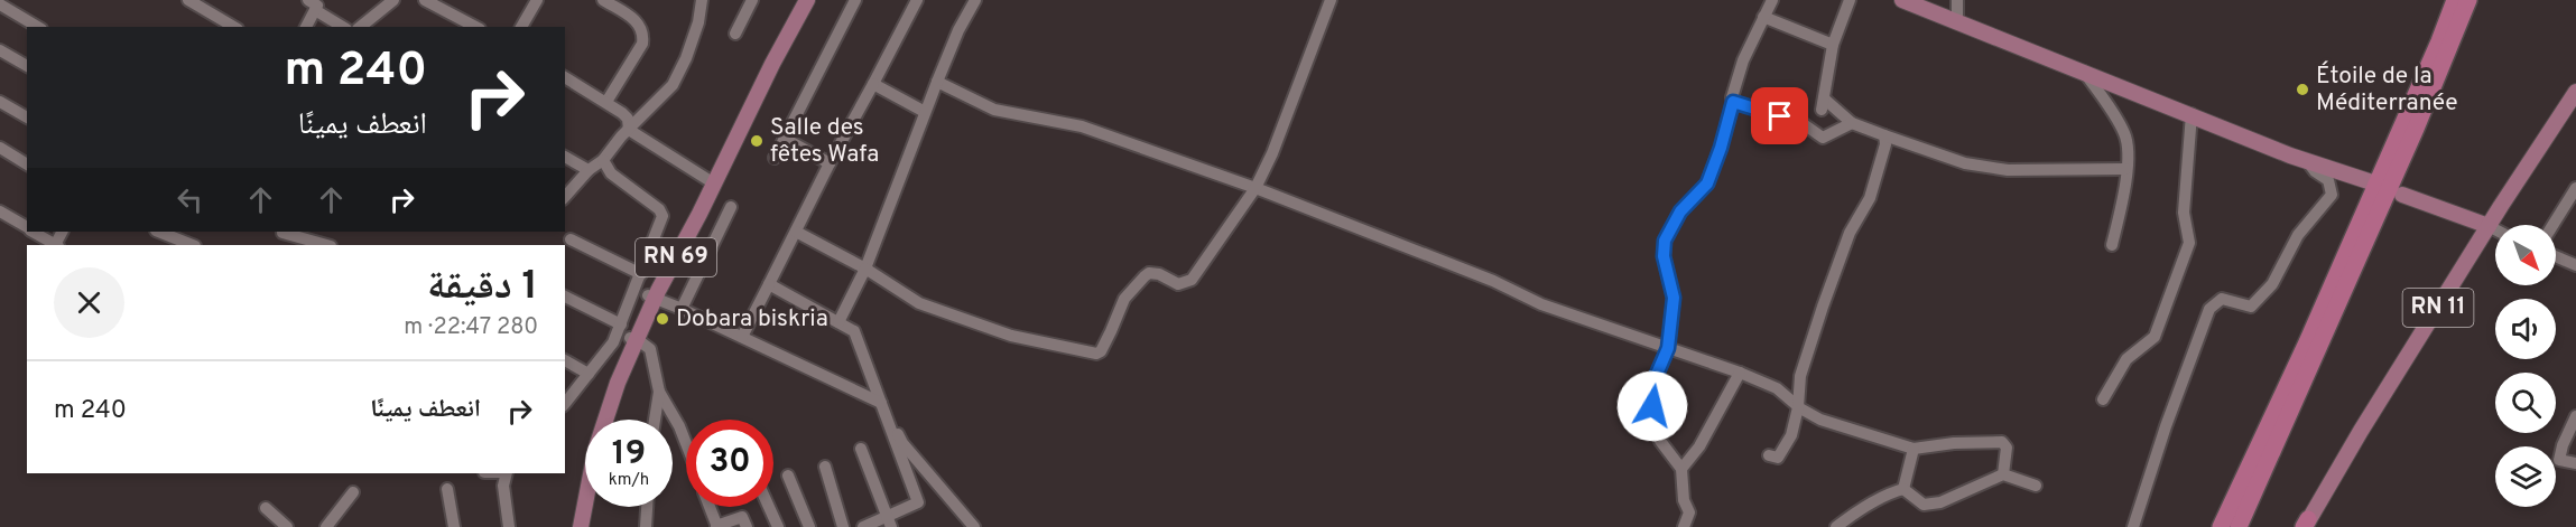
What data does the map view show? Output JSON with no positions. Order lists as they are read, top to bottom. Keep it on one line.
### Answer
{"streets":{"main road":["RN 69","RN 11"]},"places":["Étoile de la Méditerranée","Salle des fêtes Wafa","Dobara biskria"],"north":"bottom right","page":{"turn":["240 m","انعطف يمينًا"],"heading":["1 دقيقة","280 m · 22:47"],"list":[{"name":"انعطف يمينًا","value":"240 m"}],"speed":"19 km/h","limit":"30"}}
